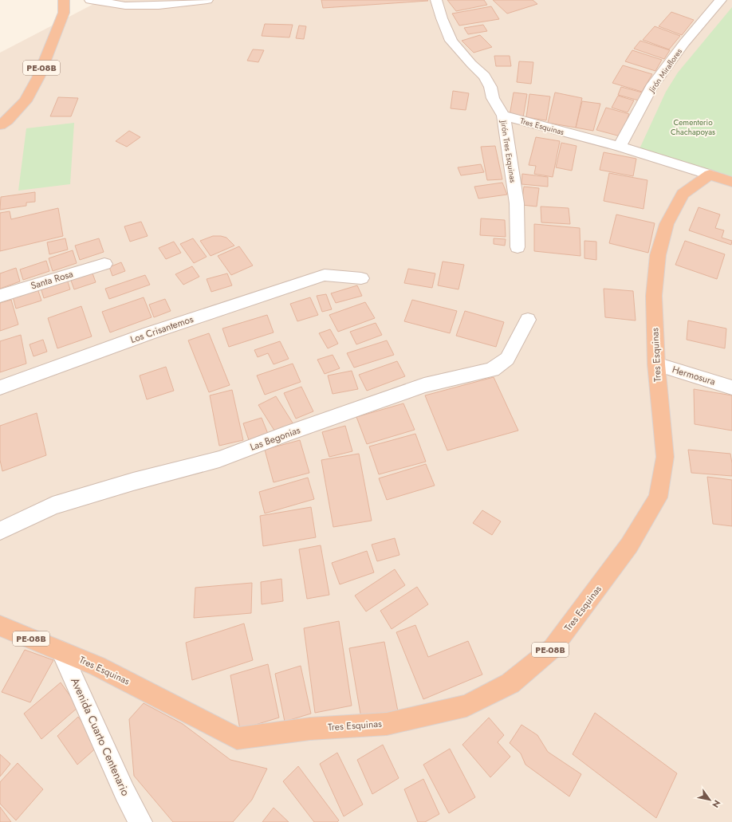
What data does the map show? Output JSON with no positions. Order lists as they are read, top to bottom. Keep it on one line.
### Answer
{"streets":{"highway":["PE-08B","Tres Esquinas"],"street":["Jirón Miraflores","Jirón Tres Esquinas","Santa Rosa","Los Crisantemos","Hermosura","Las Begonias","Avenida Cuarto Centenario"]},"crossings":[["Jirón Miraflores","Tres Esquinas"],["Tres Esquinas","Jirón Tres Esquinas"],["Tres Esquinas","Hermosura"],["Tres Esquinas","Avenida Cuarto Centenario"]],"parks":["Cementerio Chachapoyas"],"north":"bottom right"}
